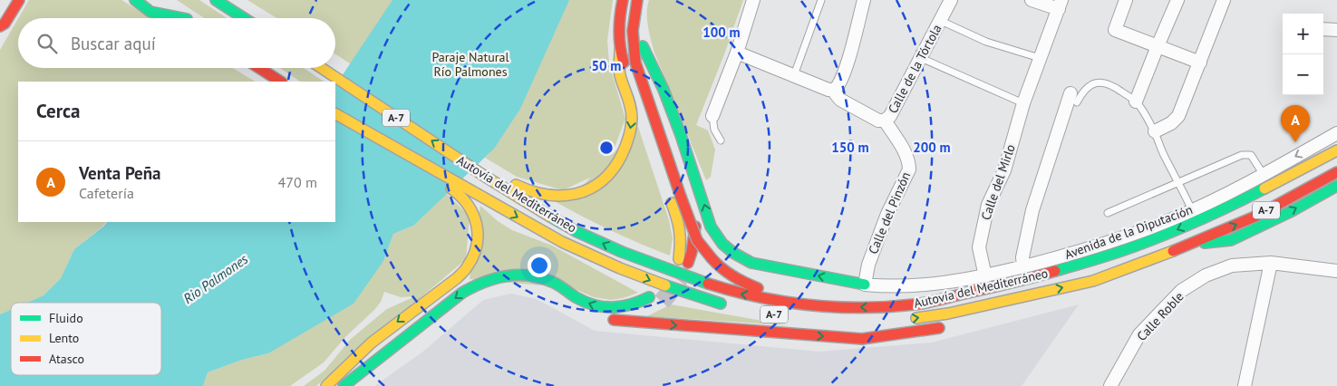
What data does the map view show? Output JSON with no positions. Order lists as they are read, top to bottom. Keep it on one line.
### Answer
{"streets":{"main road":["A-7","Autovía del Mediterráneo"],"street":["Calle de la Tórtola","Calle del Mirlo","Calle del Pinzón","Avenida de la Diputación","Calle Roble"]},"crossings":[["Calle de la Tórtola","Calle del Pinzón"],["Calle del Mirlo","Avenida de la Diputación"]],"water":["Rio Palmones"],"parks":["Paraje Natural Río Palmones"],"legend":["Fluido","Lento","Atasco"],"page":{"map_buttons":["+","−"],"search":"Buscar aquí","heading":"Cerca","pins":"A","list":[{"mark":"A","name":"Venta Peña","note":"Cafetería","value":"470 m"}]},"rings":["100 m","50 m","150 m","200 m"]}
